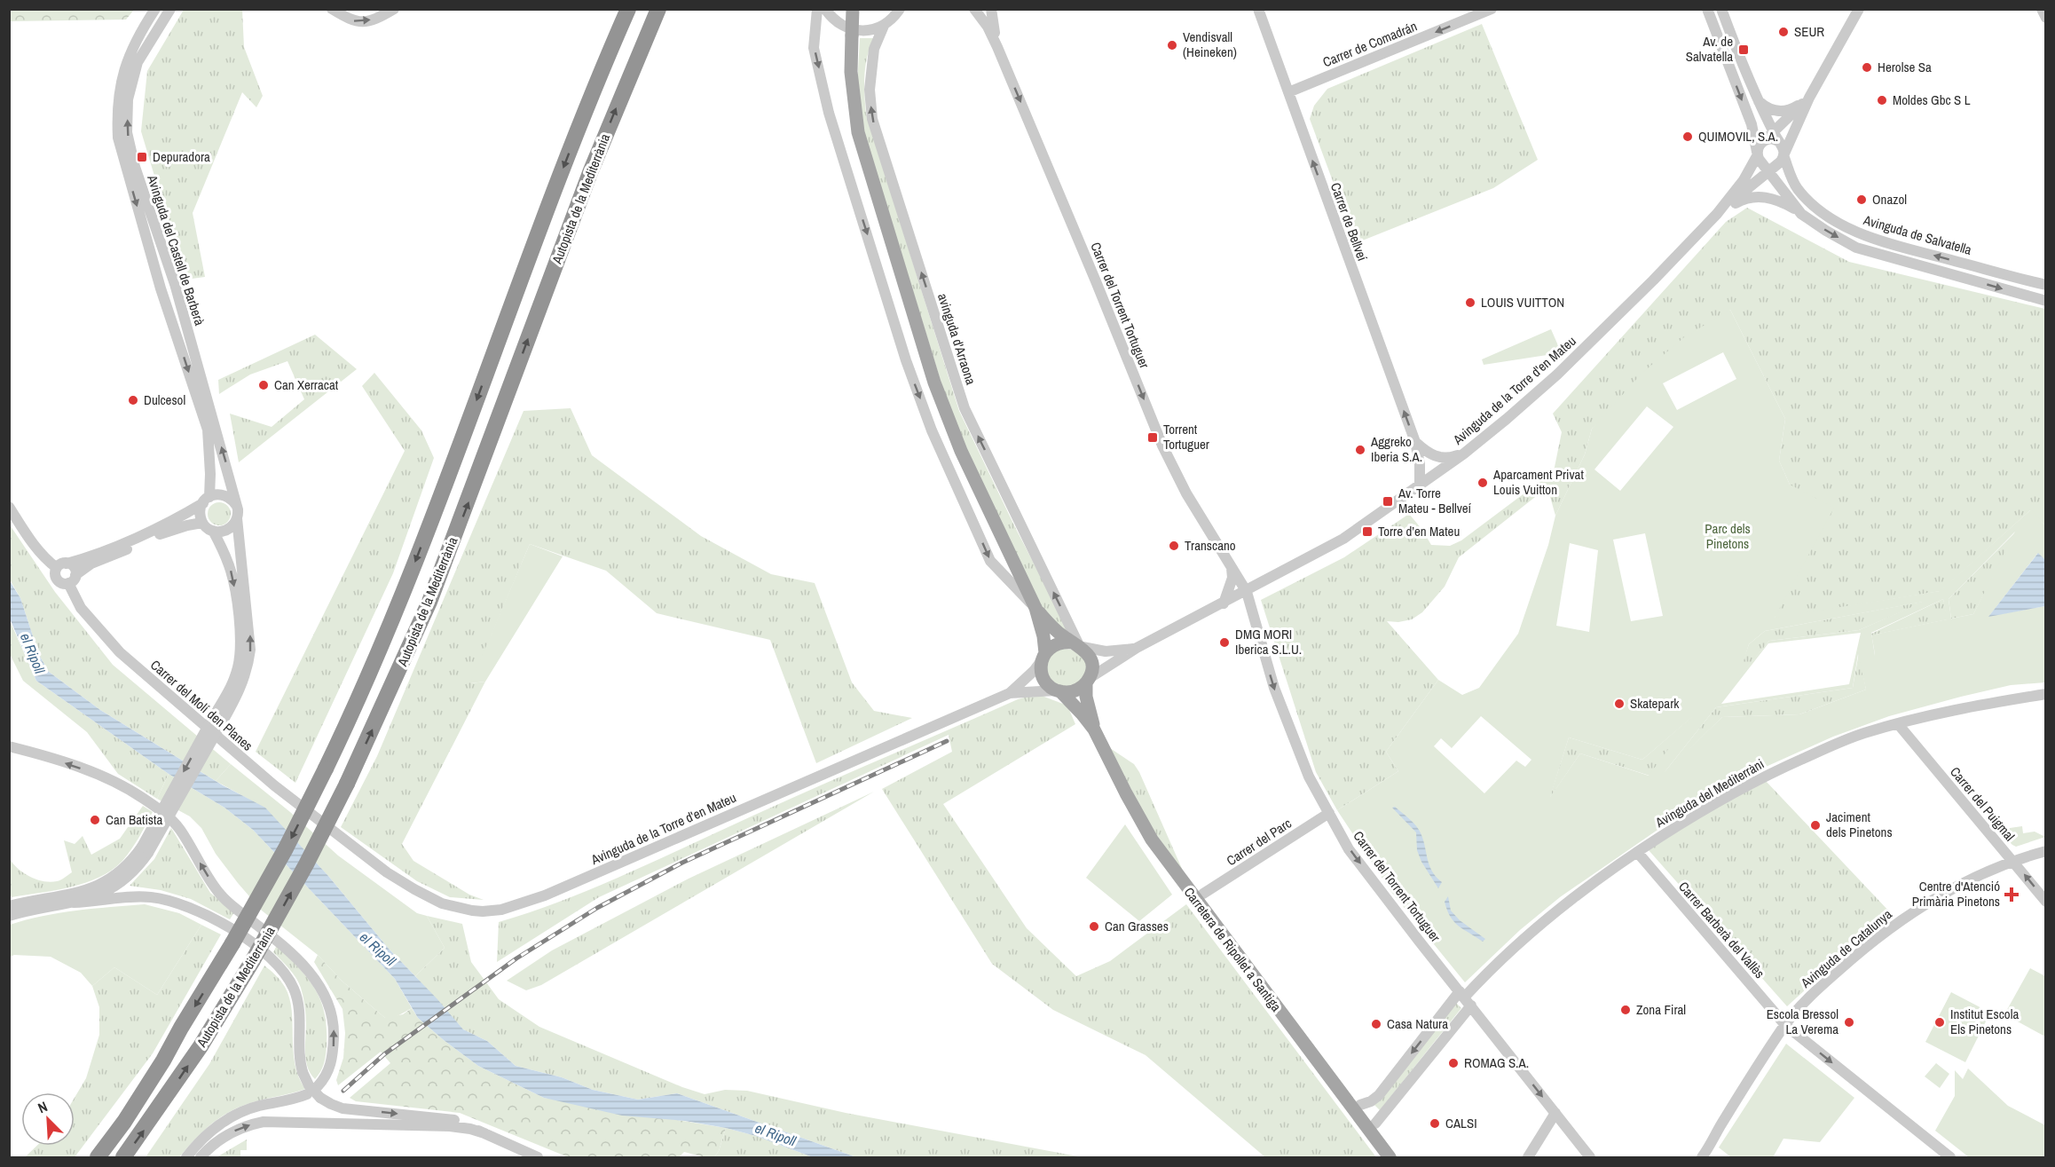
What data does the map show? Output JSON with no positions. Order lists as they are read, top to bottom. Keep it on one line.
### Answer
{"streets":{"highway":["Autopista de la Mediterrània"],"main road":["Carretera de Ripollet a Santiga"],"street":["Carrer de Comadrán","Carrer de Bellveí","Avinguda de Salvatella","Avinguda del Castell de Barberà","Carrer del Torrent Tortuguer","avinguda d'Arraona","Avinguda de la Torre d'en Mateu","Carrer del Molí den Planes","Avinguda del Mediterràni","Carrer del Puigmal","Carrer del Parc","Carrer Barberà del Vallès","Avinguda de Catalunya"]},"crossings":[["Carrer de Comadrán","Carrer de Bellveí"],["Carrer de Bellveí","Avinguda de la Torre d'en Mateu"],["Avinguda de Salvatella","Avinguda de la Torre d'en Mateu"],["Carrer del Torrent Tortuguer","Avinguda de la Torre d'en Mateu"],["Carrer del Torrent Tortuguer","Avinguda del Mediterràni"],["Carrer del Torrent Tortuguer","Carrer del Parc"],["avinguda d'Arraona","Avinguda de la Torre d'en Mateu"],["Avinguda de la Torre d'en Mateu","Carrer del Molí den Planes"],["Avinguda del Mediterràni","Carrer del Puigmal"],["Avinguda del Mediterràni","Carrer Barberà del Vallès"],["Carrer del Puigmal","Avinguda de Catalunya"],["Carrer Barberà del Vallès","Avinguda de Catalunya"]],"one_way":["Carrer de Comadrán","Carrer de Bellveí","Carrer del Torrent Tortuguer","Carrer Barberà del Vallès"],"water":["el Ripoll"],"parks":["Parc dels Pinetons"],"places":{"other":["SEUR","Vendisvall (Heineken)","Herolse Sa","Moldes Gbc S L","QUIMOVIL, S.A.","Onazol","LOUIS VUITTON","Can Xerracat","Dulcesol","Aggreko Iberia S.A.","Aparcament Privat Louis Vuitton","Transcano","DMG MORI Iberica S.L.U.","Skatepark","Can Batista","Jaciment dels Pinetons","Can Grasses","Zona Firal","Escola Bressol La Verema","Institut Escola Els Pinetons","Casa Natura","ROMAG S.A.","CALSI"],"transit":["Av. de Salvatella","Depuradora","Torrent Tortuguer","Av. Torre Mateu - Bellveí","Torre d’en Mateu"],"health":["Centre d'Atenció Primària Pinetons"]},"north":"top left"}
